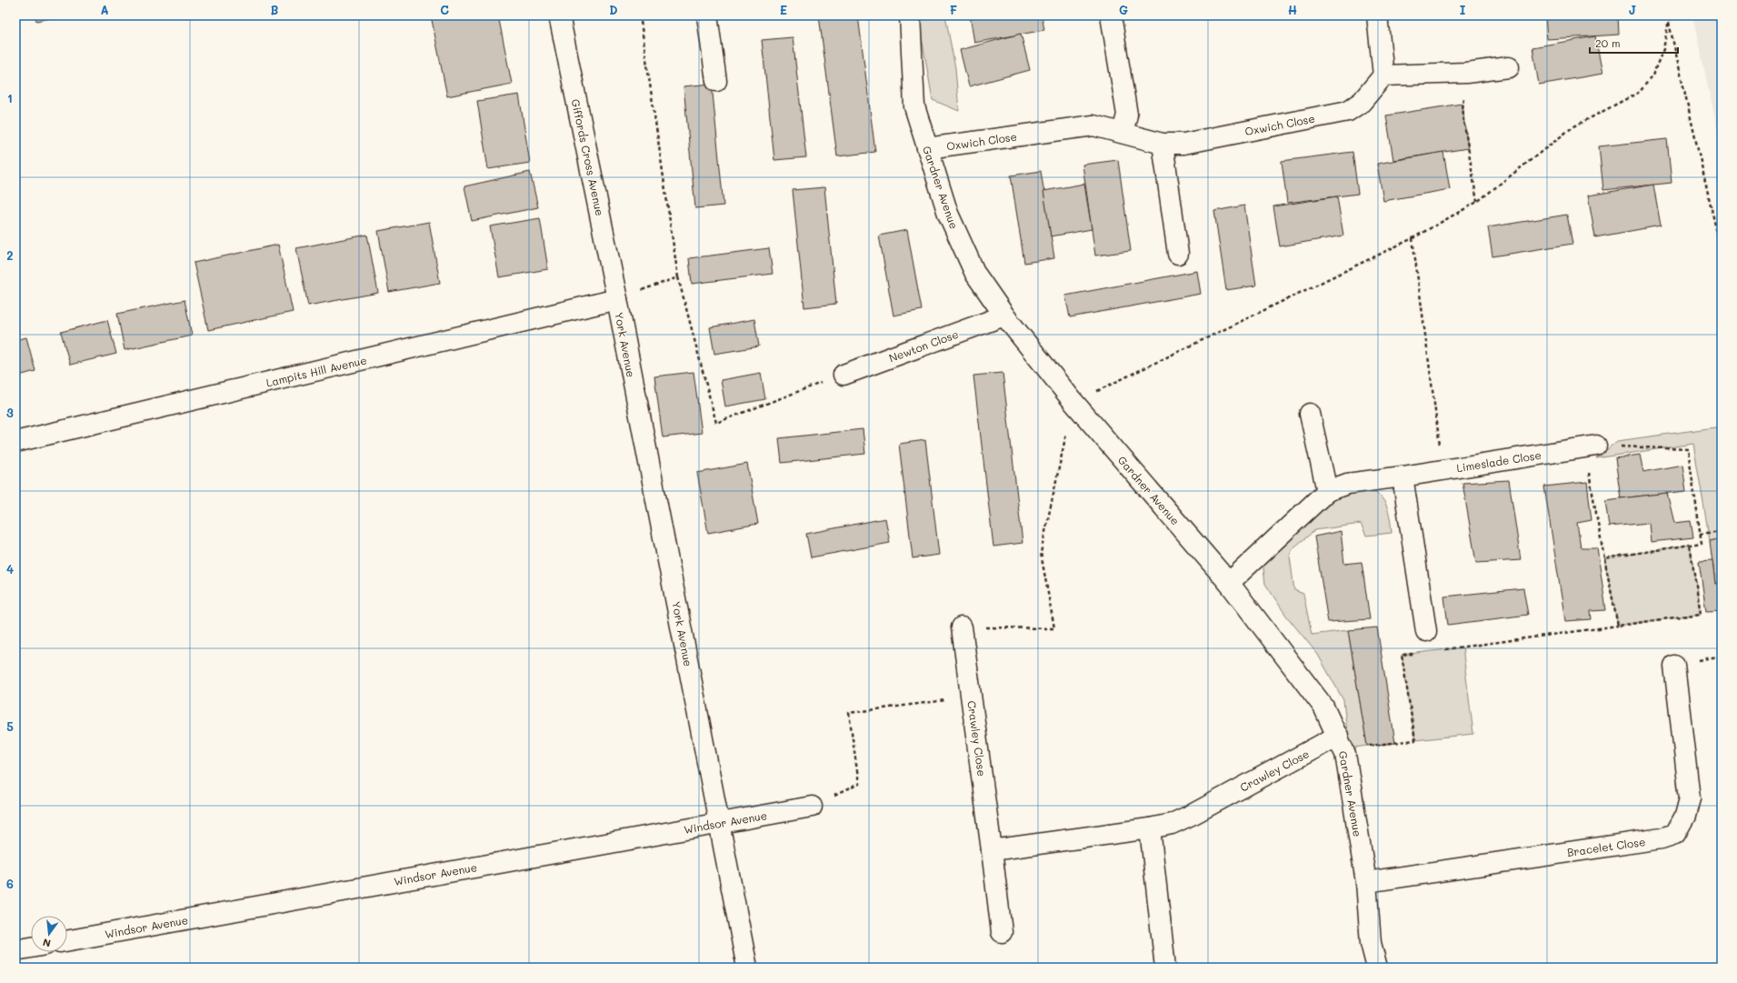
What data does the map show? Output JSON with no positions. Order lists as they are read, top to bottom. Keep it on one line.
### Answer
{"streets":{"street":["Oxwich Close","Giffords Cross Avenue","Gardner Avenue","York Avenue","Newton Close","Lampits Hill Avenue","Limeslade Close","Crawley Close","Windsor Avenue","Bracelet Close"]},"crossings":[["Oxwich Close","Gardner Avenue"],["Giffords Cross Avenue","York Avenue"],["Giffords Cross Avenue","Lampits Hill Avenue"],["Gardner Avenue","Newton Close"],["Gardner Avenue","Limeslade Close"],["Gardner Avenue","Crawley Close"],["Gardner Avenue","Bracelet Close"],["York Avenue","Lampits Hill Avenue"],["York Avenue","Windsor Avenue"]],"scale_bar":"20 m","north":"bottom","grid":{"columns":["A","B","C","D","E","F","G","H","I","J"],"rows":["1","2","3","4","5","6"]}}
